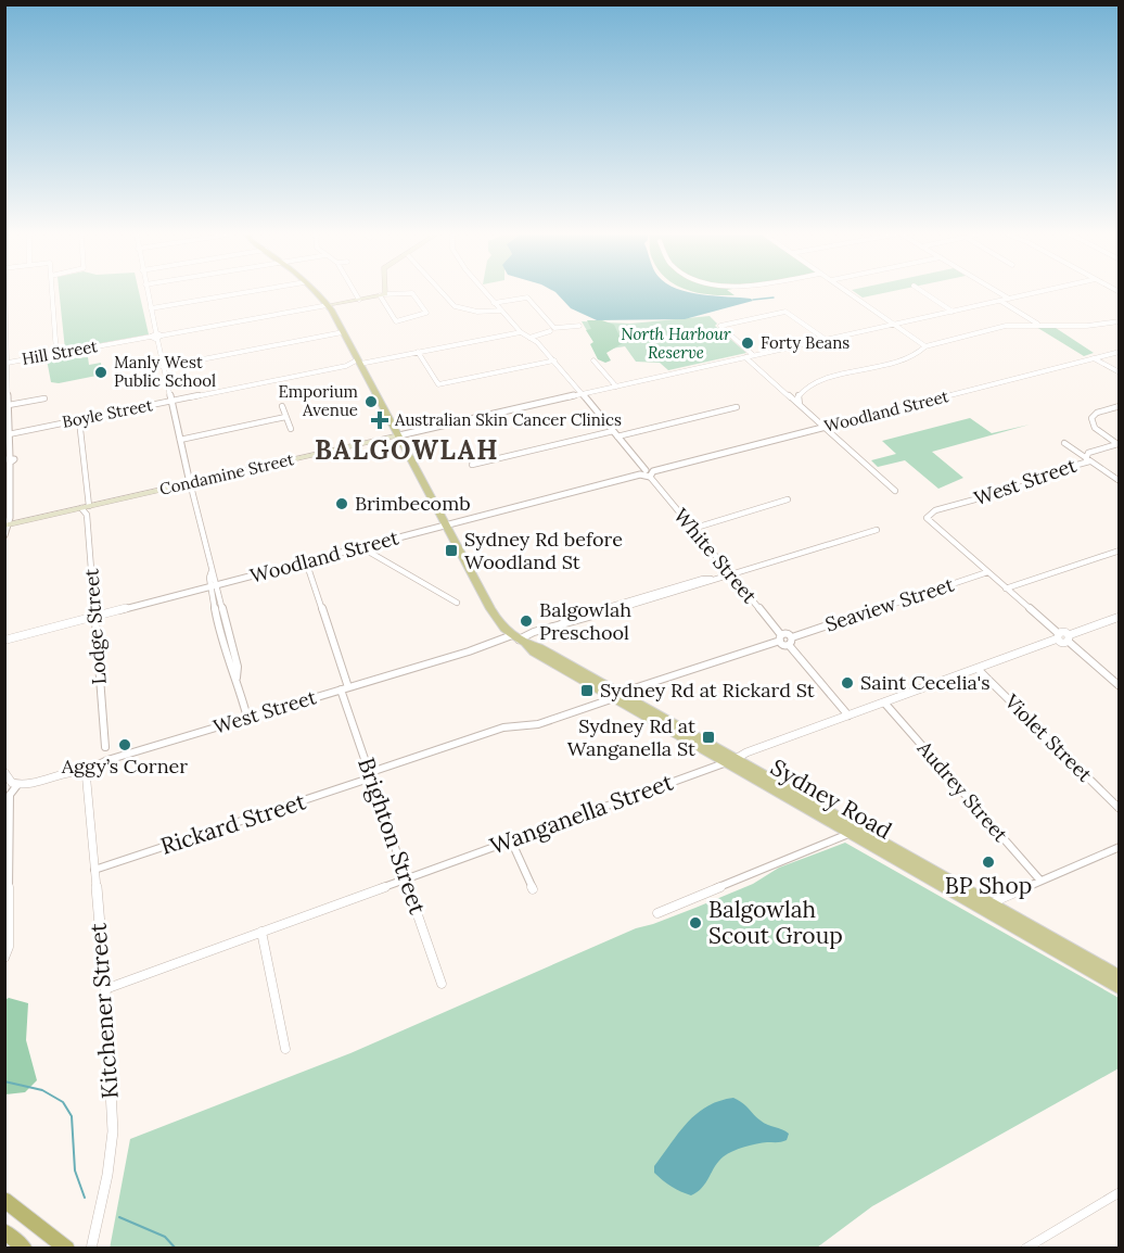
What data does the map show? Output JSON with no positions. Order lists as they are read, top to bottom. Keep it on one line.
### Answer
{"streets":{"main road":["Condamine Street","Sydney Road"],"street":["Hill Street","Woodland Street","Boyle Street","West Street","White Street","Seaview Street","Lodge Street","Violet Street","Audrey Street","Wanganella Street","Rickard Street","Brighton Street","Kitchener Street"]},"crossings":[["Hill Street","Sydney Road"],["Woodland Street","White Street"],["Woodland Street","Lodge Street"],["Woodland Street","Sydney Road"],["Boyle Street","Lodge Street"],["Boyle Street","Sydney Road"],["Condamine Street","Lodge Street"],["Condamine Street","Sydney Road"],["West Street","White Street"],["West Street","Seaview Street"],["West Street","Sydney Road"],["West Street","Brighton Street"],["West Street","Kitchener Street"],["Violet Street","Wanganella Street"],["Audrey Street","Wanganella Street"],["Sydney Road","Wanganella Street"],["Sydney Road","Rickard Street"],["Wanganella Street","Brighton Street"],["Wanganella Street","Kitchener Street"],["Rickard Street","Brighton Street"],["Rickard Street","Kitchener Street"]],"districts":["BALGOWLAH"],"parks":["North Harbour Reserve"],"places":{"other":["Forty Beans","Manly West Public School","Emporium Avenue","Brimbecomb","Balgowlah Preschool","Saint Cecelia's","Aggy’s Corner","BP Shop","Balgowlah Scout Group"],"health":["Australian Skin Cancer Clinics"],"transit":["Sydney Rd before Woodland St","Sydney Rd at Rickard St","Sydney Rd at Wanganella St"]}}
